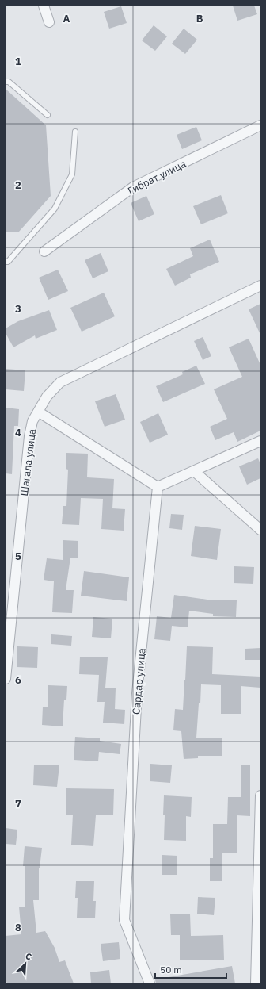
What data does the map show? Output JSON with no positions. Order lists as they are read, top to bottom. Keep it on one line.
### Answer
{"streets":{"street":["Гибрат улица","Шагала улица","Сардар улица"]},"scale_bar":"50 m","north":"top right","grid":{"columns":["A","B"],"rows":["1","2","3","4","5","6","7","8"]}}
